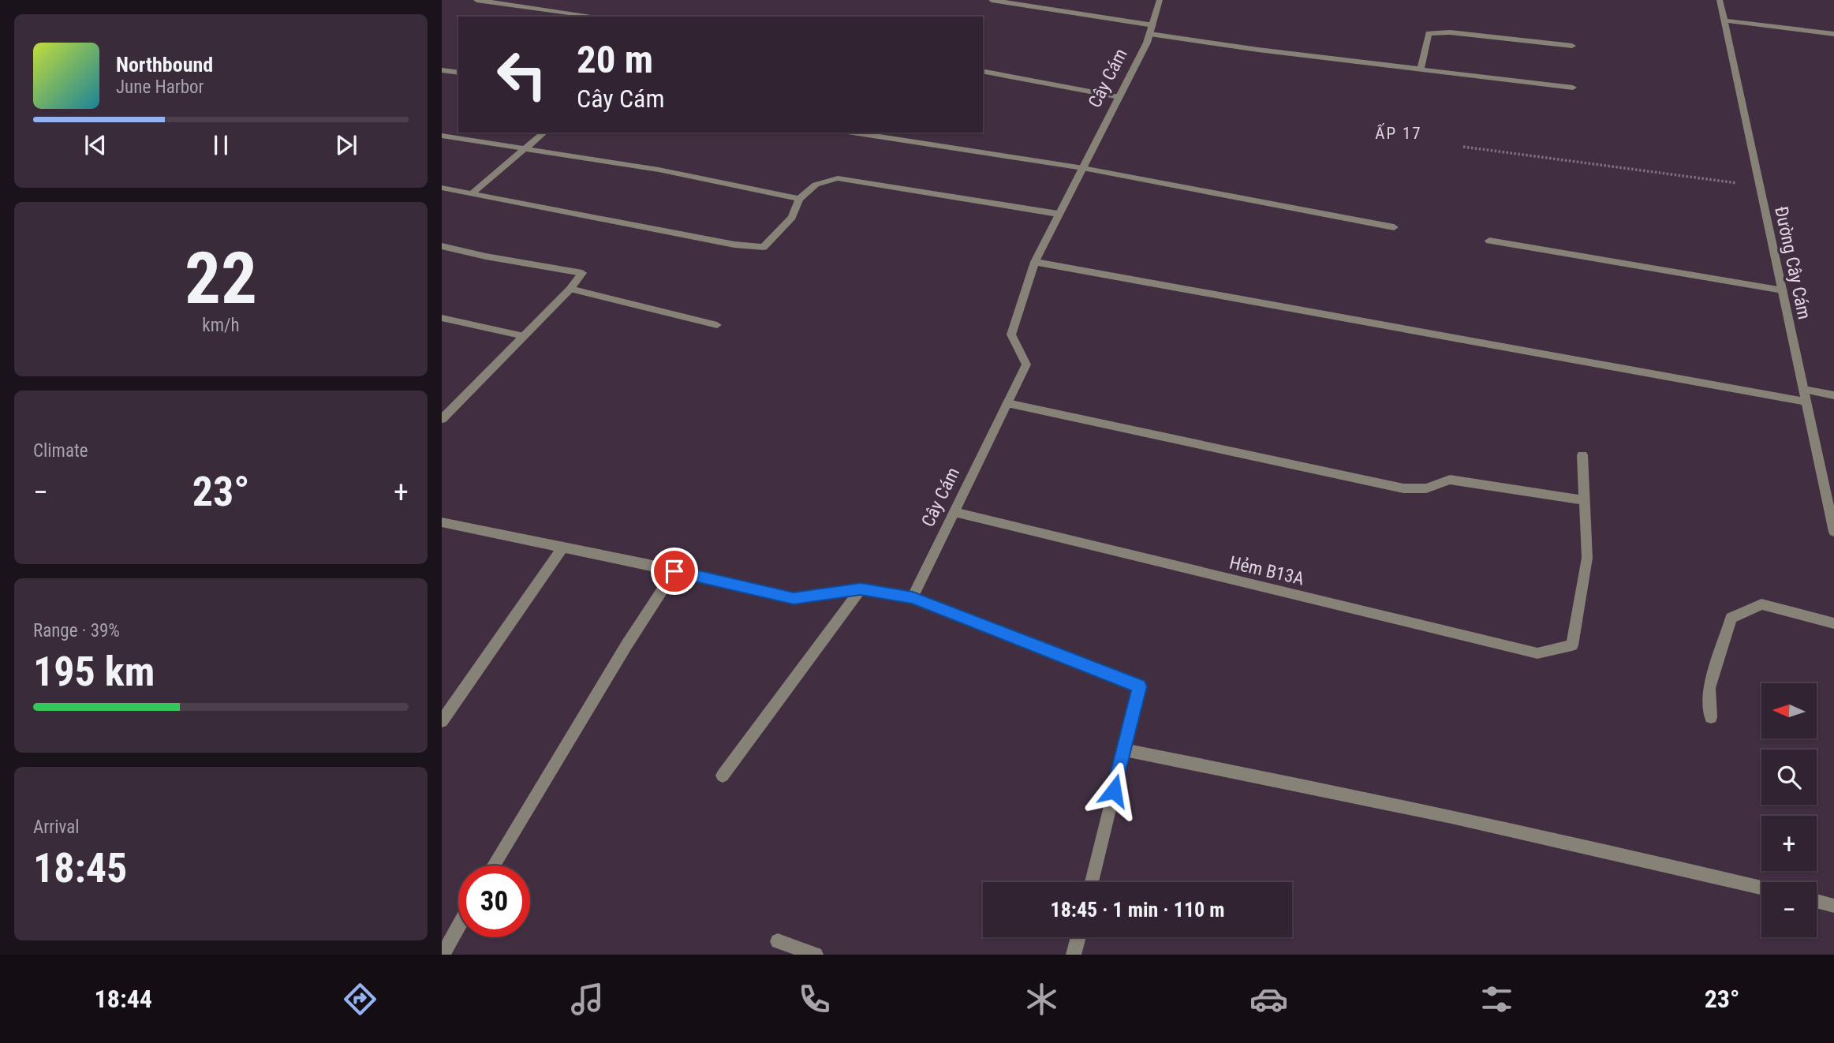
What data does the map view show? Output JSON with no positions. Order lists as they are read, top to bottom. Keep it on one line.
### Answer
{"streets":{"street":["Cây Cám","Đường Cây Cám","Hẻm B13A"]},"crossings":[["Cây Cám","Hẻm B13A"]],"districts":["ẤP 17"],"north":"left","page":{"turn":["20 m","Cây Cám"],"song":["Northbound","June Harbor"],"tile":[["22","km/h"],"Climate",["Range · 39%","195 km"],["Arrival","18:45"]],"heat":["−","23°","+"],"map_buttons":["+","−"],"limit":"30","trip":"18:45 · 1 min · 110 m","tabs":["18:44","23°"]}}
